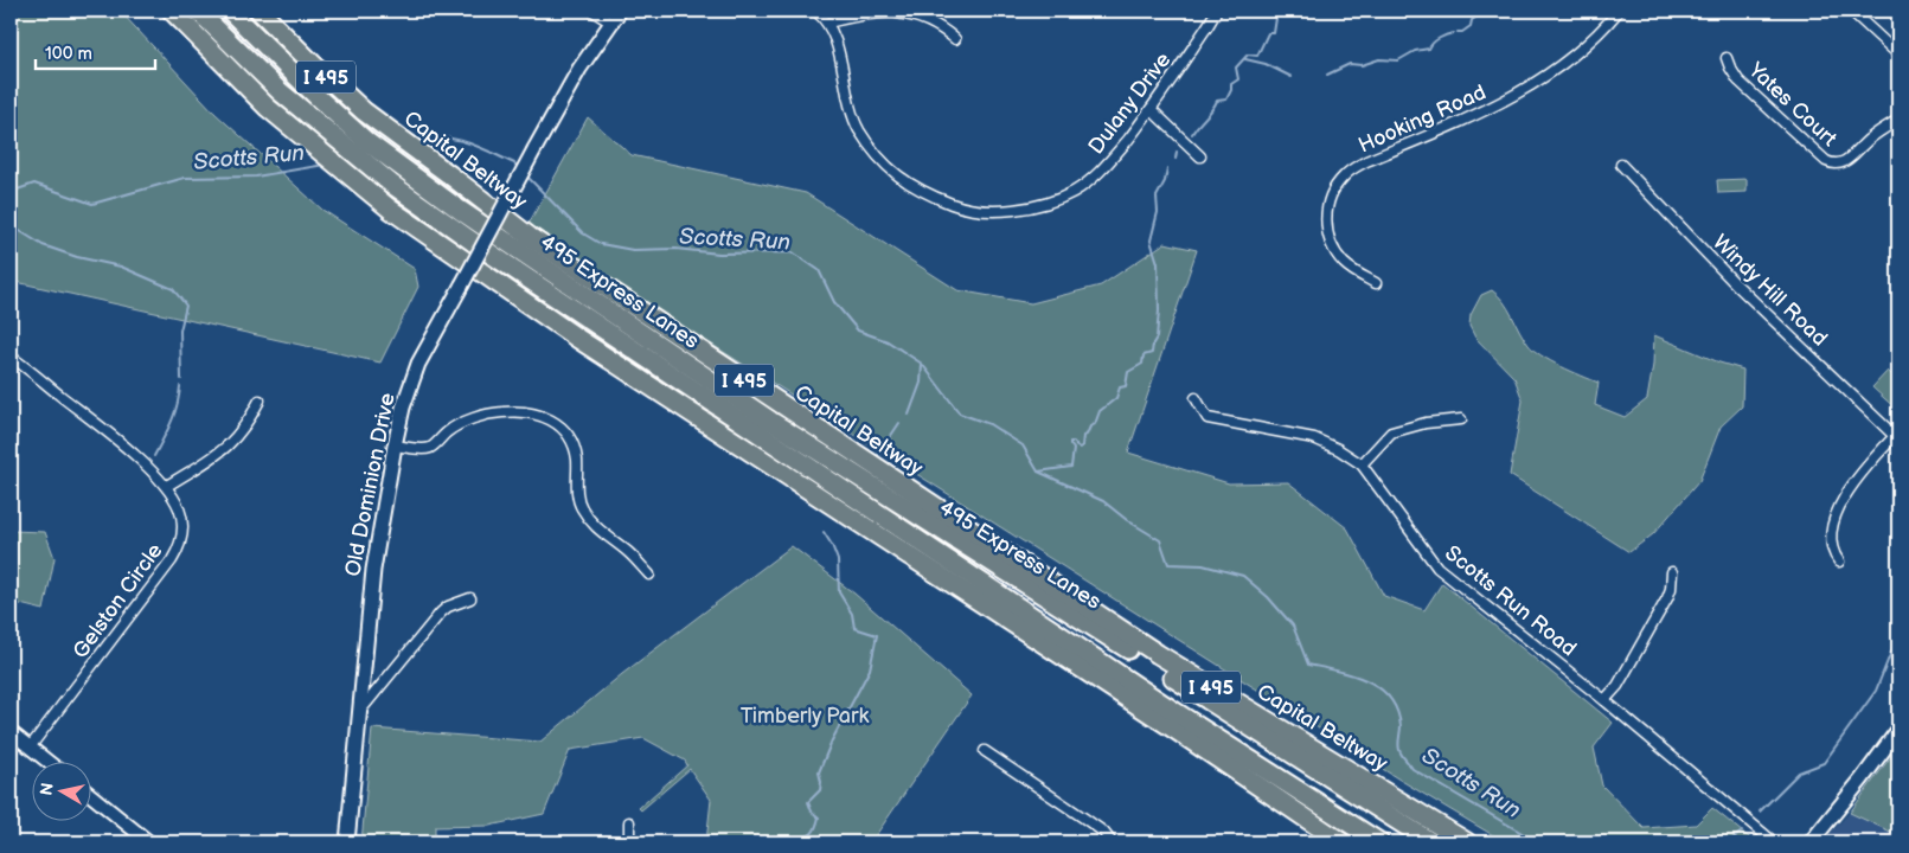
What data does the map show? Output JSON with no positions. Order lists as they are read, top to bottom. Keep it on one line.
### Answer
{"streets":{"highway":["I 495","Capital Beltway","495 Express Lanes"],"main road":["Old Dominion Drive"],"street":["Dulany Drive","Yates Court","Hooking Road","Windy Hill Road","Gelston Circle","Scotts Run Road"]},"water":["Scotts Run"],"parks":["Timberly Park"],"scale_bar":"100 m","north":"left"}
